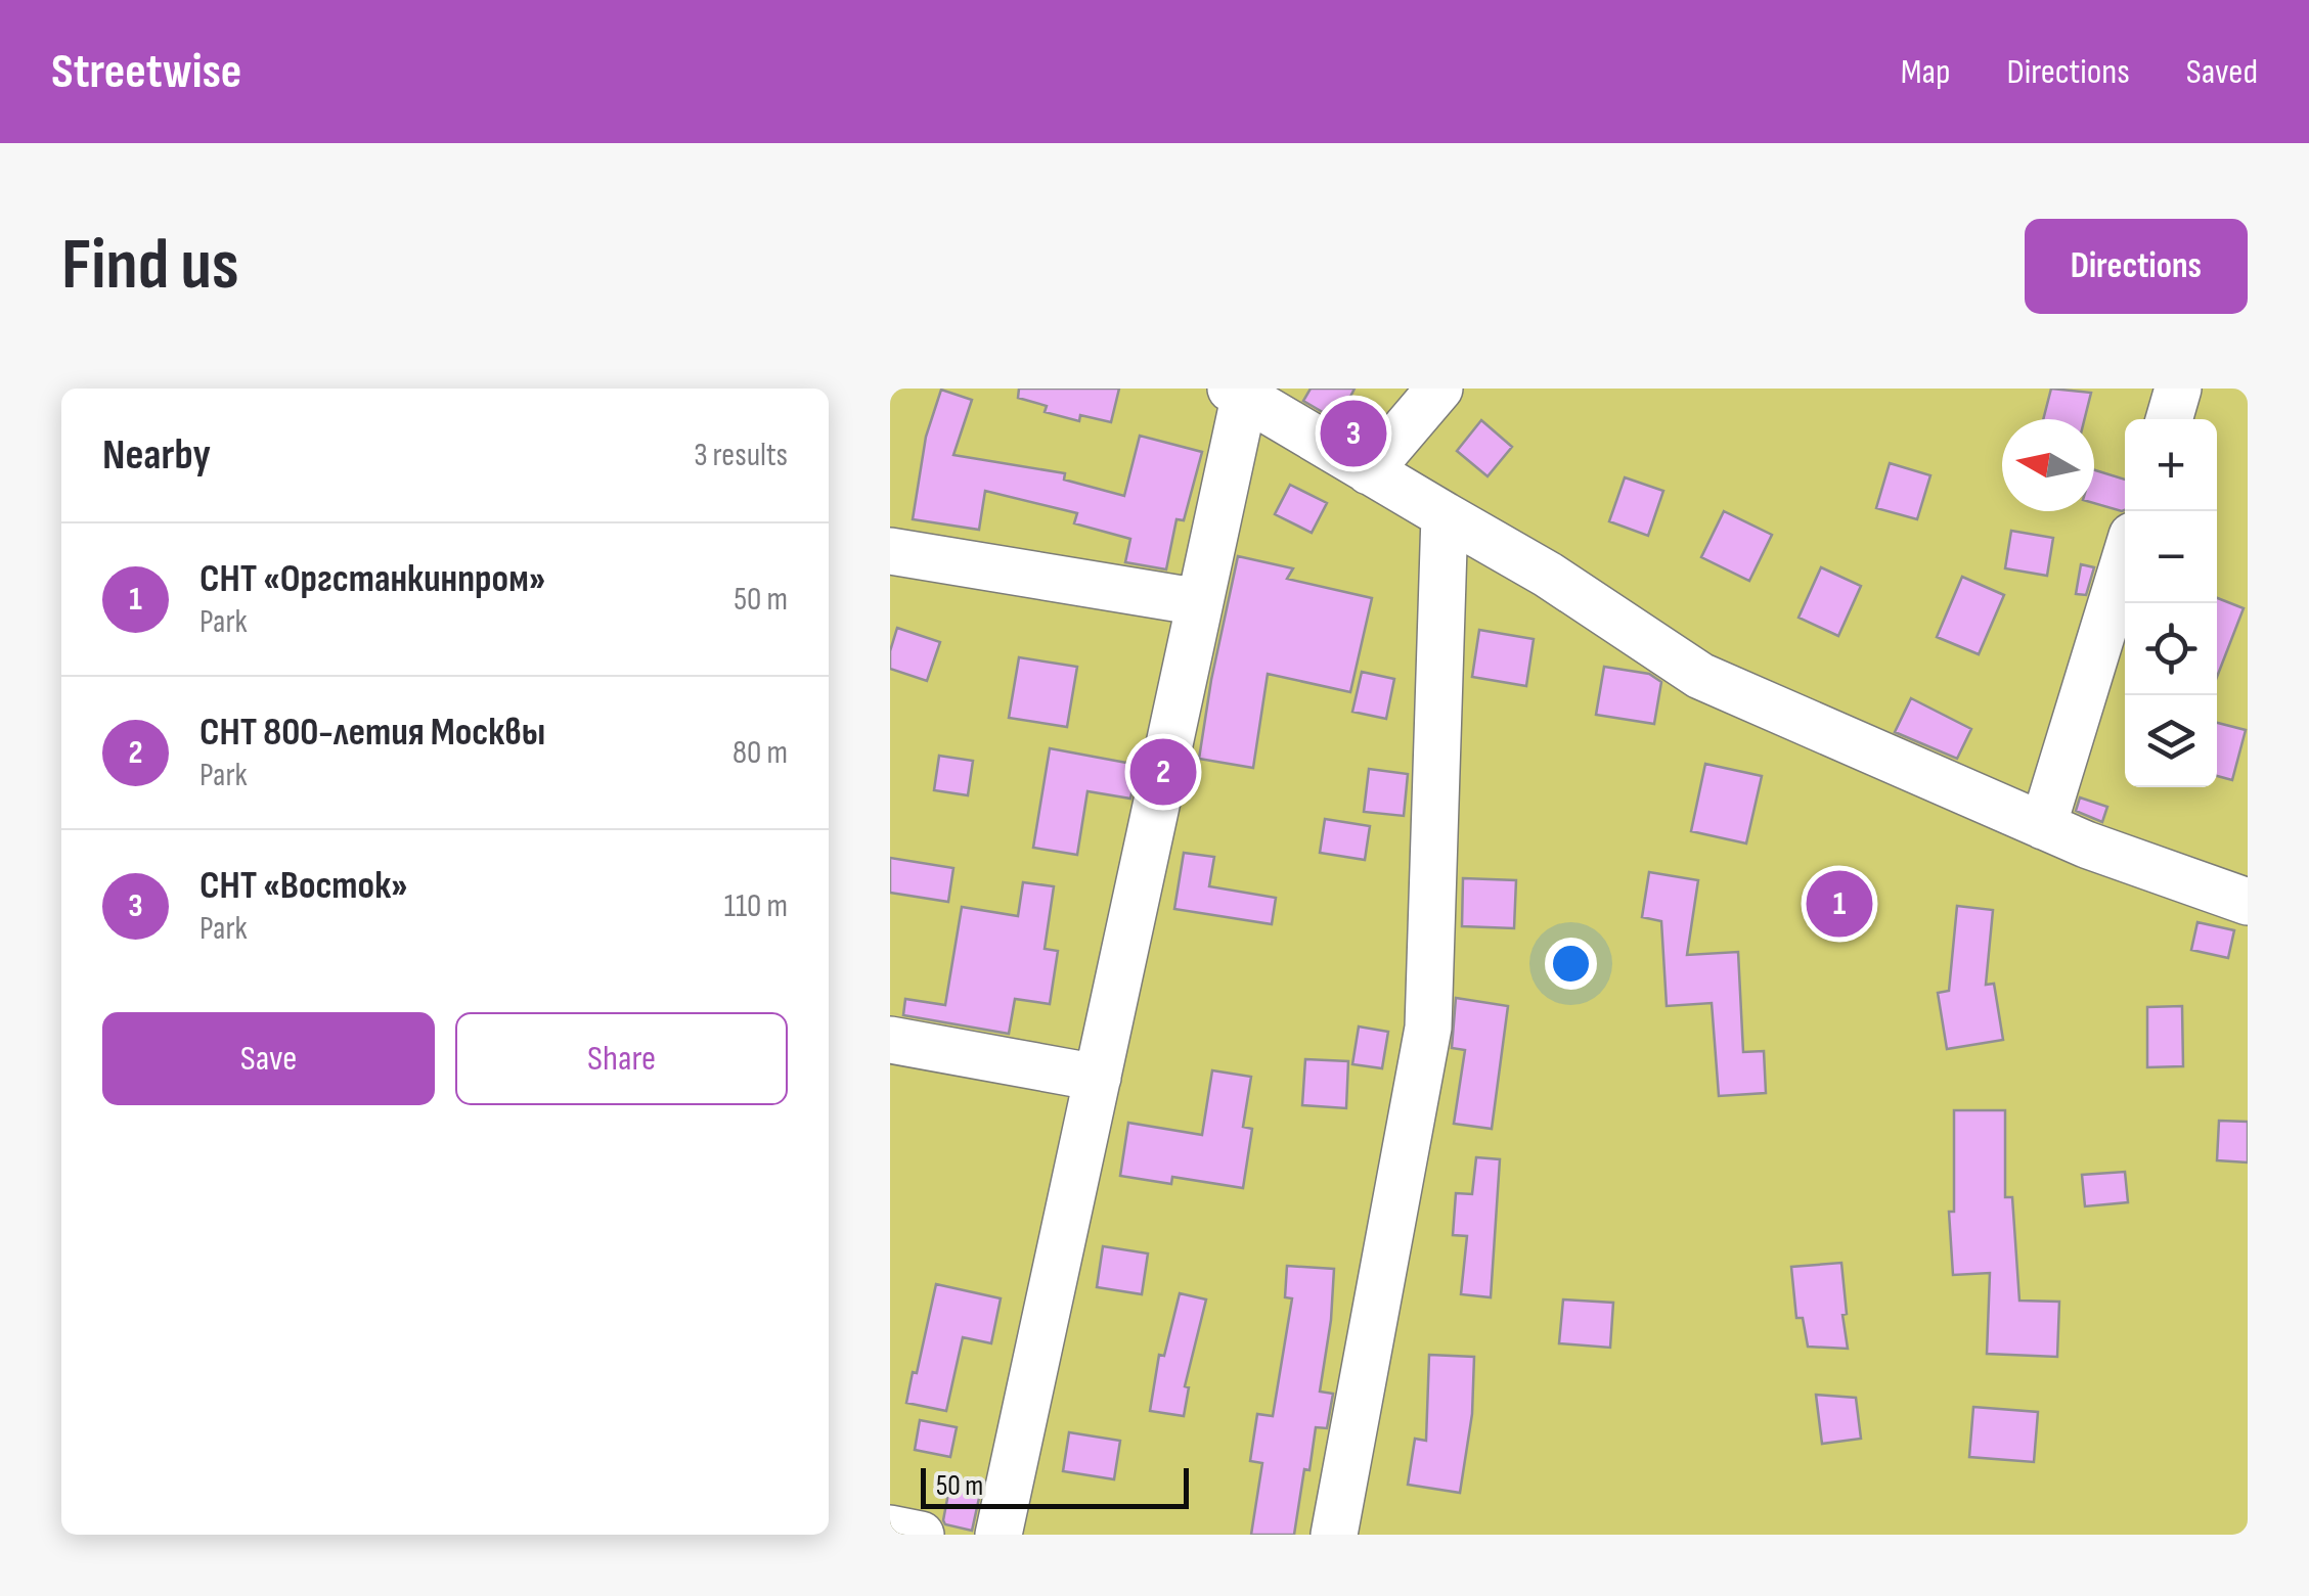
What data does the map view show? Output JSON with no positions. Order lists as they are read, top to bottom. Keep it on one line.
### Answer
{"scale_bar":"50 m","north":"left","page":{"header":"Streetwise","nav":["Map","Directions","Saved"],"buttons":["Directions",["Save","Share"]],"title":"Find us","heading":["Nearby","3 results"],"pins":["3","2","1"],"map_buttons":["+","−"],"list":[{"mark":"1","name":"СНТ «Оргстанкинпром»","note":"Park","value":"50 m"},{"mark":"2","name":"СНТ 800-летия Москвы","note":"Park","value":"80 m"},{"mark":"3","name":"СНТ «Восток»","note":"Park","value":"110 m"}],"scale":"50 m"}}
